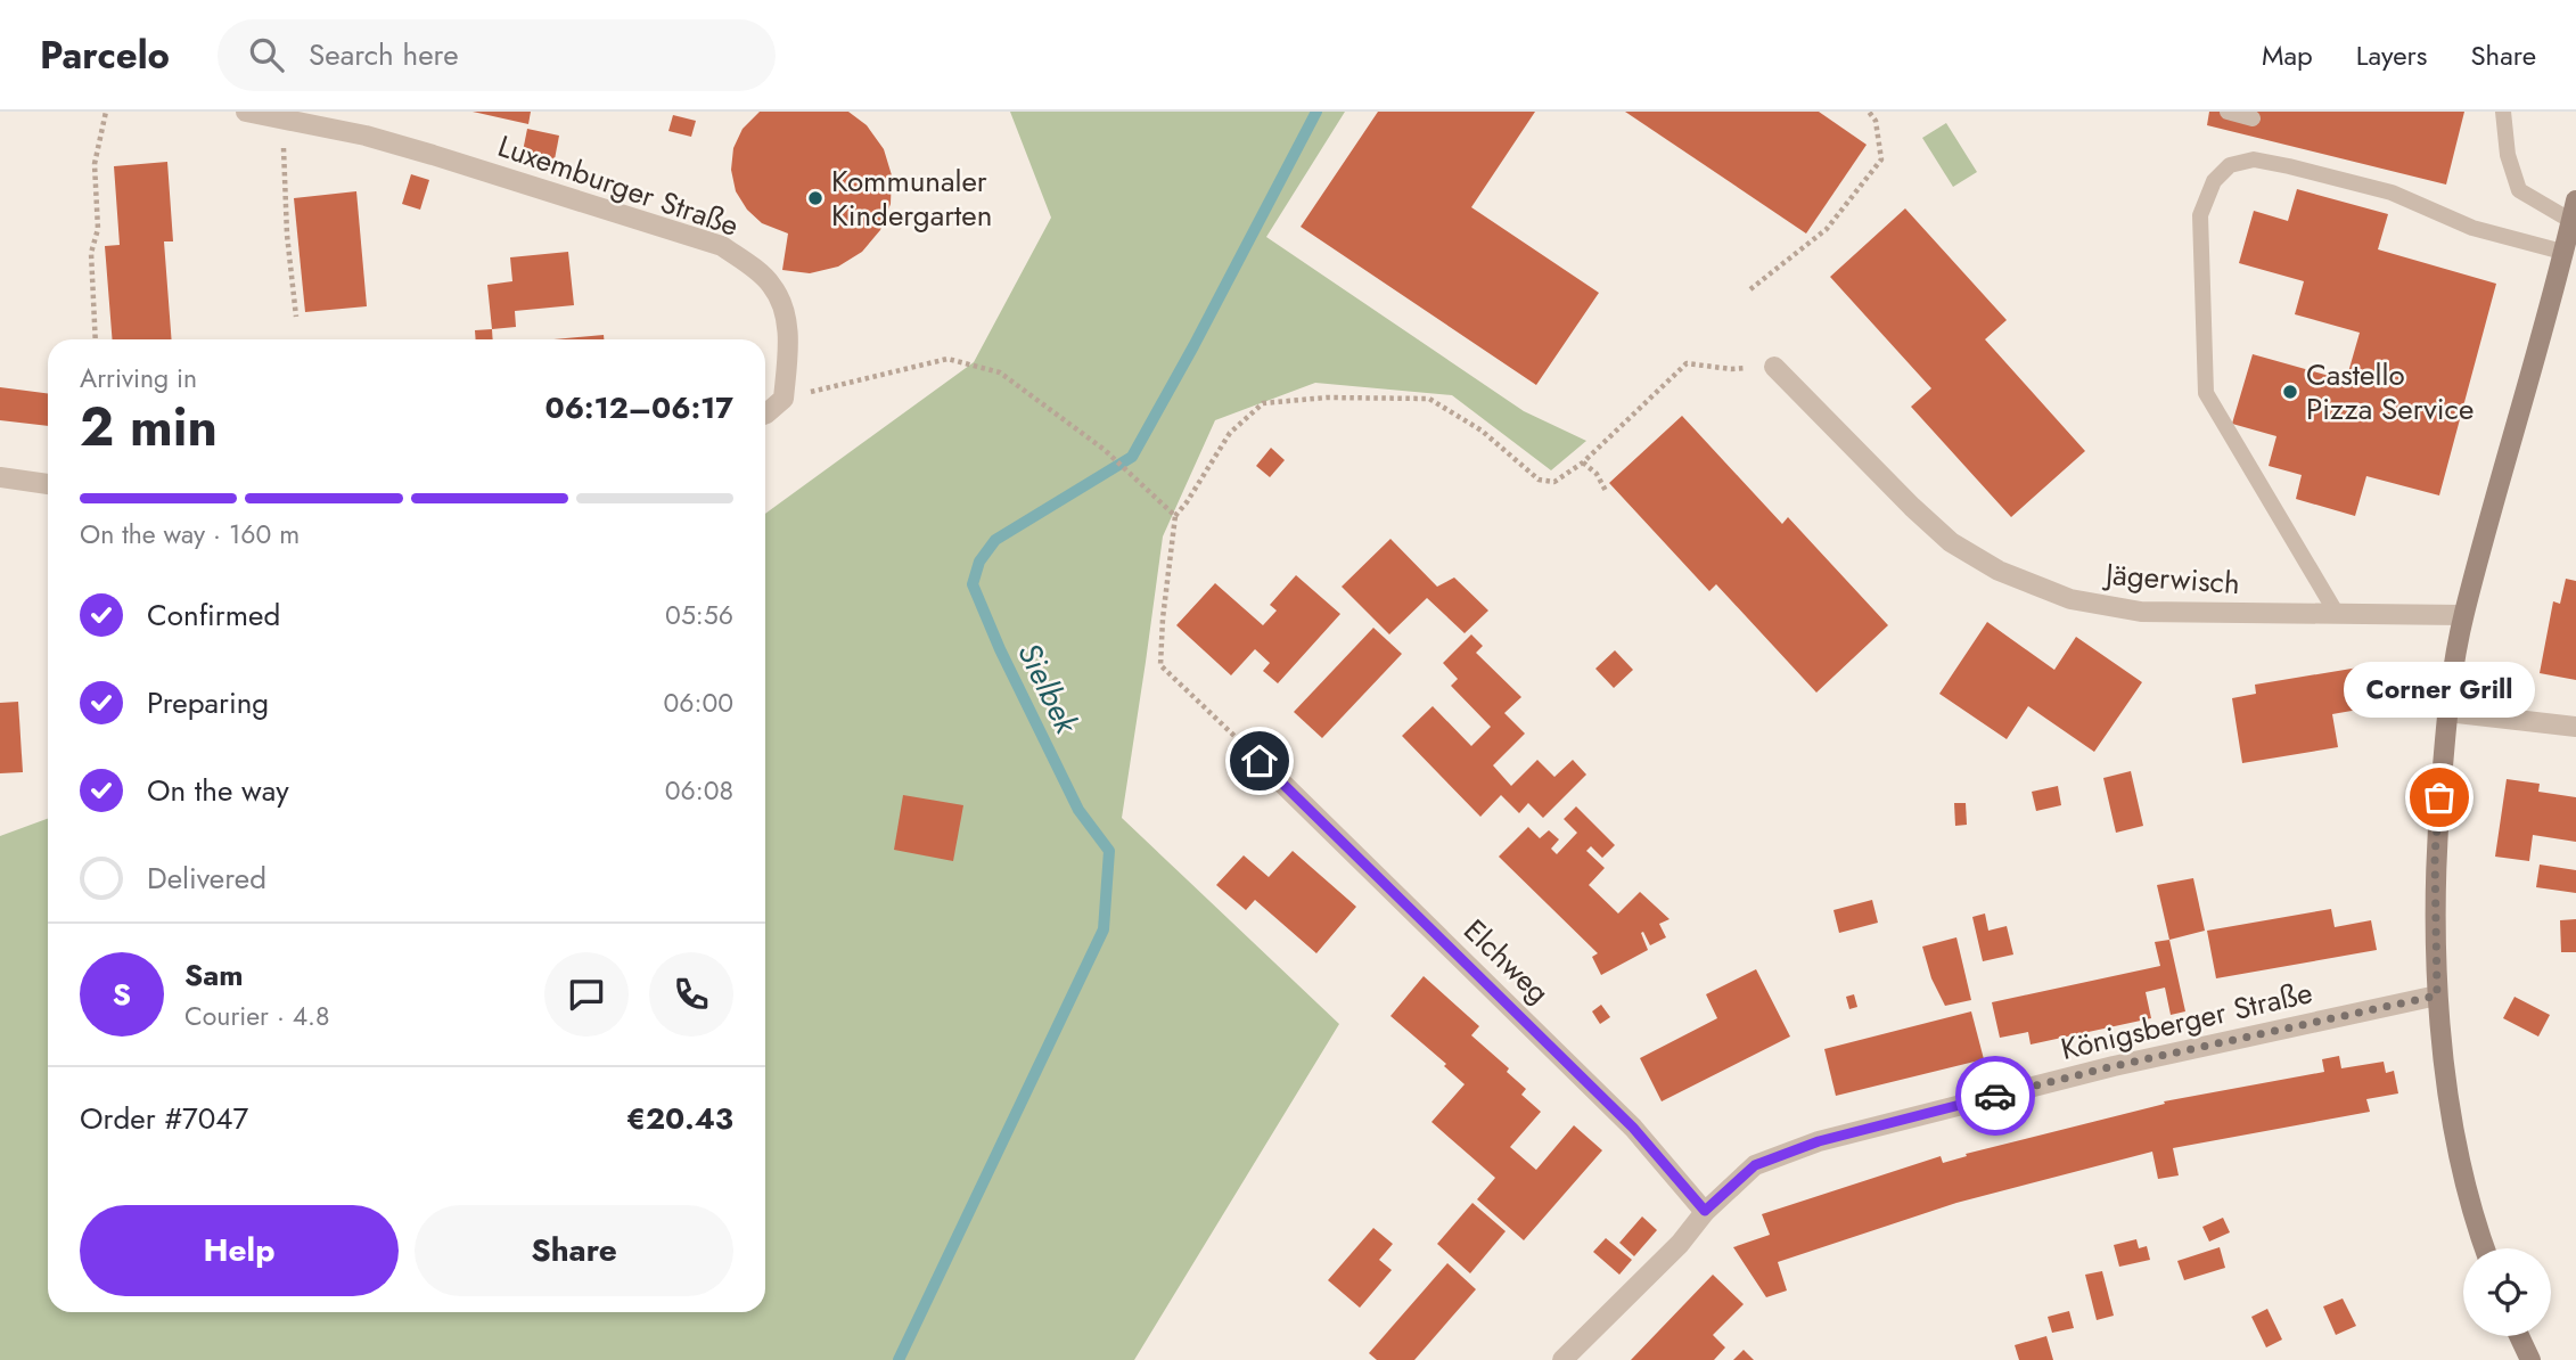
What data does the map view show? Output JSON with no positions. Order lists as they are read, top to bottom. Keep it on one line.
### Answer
{"streets":{"street":["Luxemburger Straße","Jägerwisch","Elchweg","Königsberger Straße"]},"crossings":[["Elchweg","Königsberger Straße"]],"water":["Sielbek"],"places":["Kommunaler Kindergarten","Castello Pizza Service","Corner Grill"],"page":{"header":"Parcelo","search":"Search here","nav":["Map","Layers","Share"],"heading":["2 min","Arriving in","06:12–06:17"],"panel":["Sam","Courier · 4.8","Order #7047","€20.43"],"bar":"On the way · 160 m","list":[["Confirmed","05:56"],["Preparing","06:00"],["On the way","06:08"],"Delivered"],"bubble":"Corner Grill","round":"S","buttons":["Help","Share"]}}
